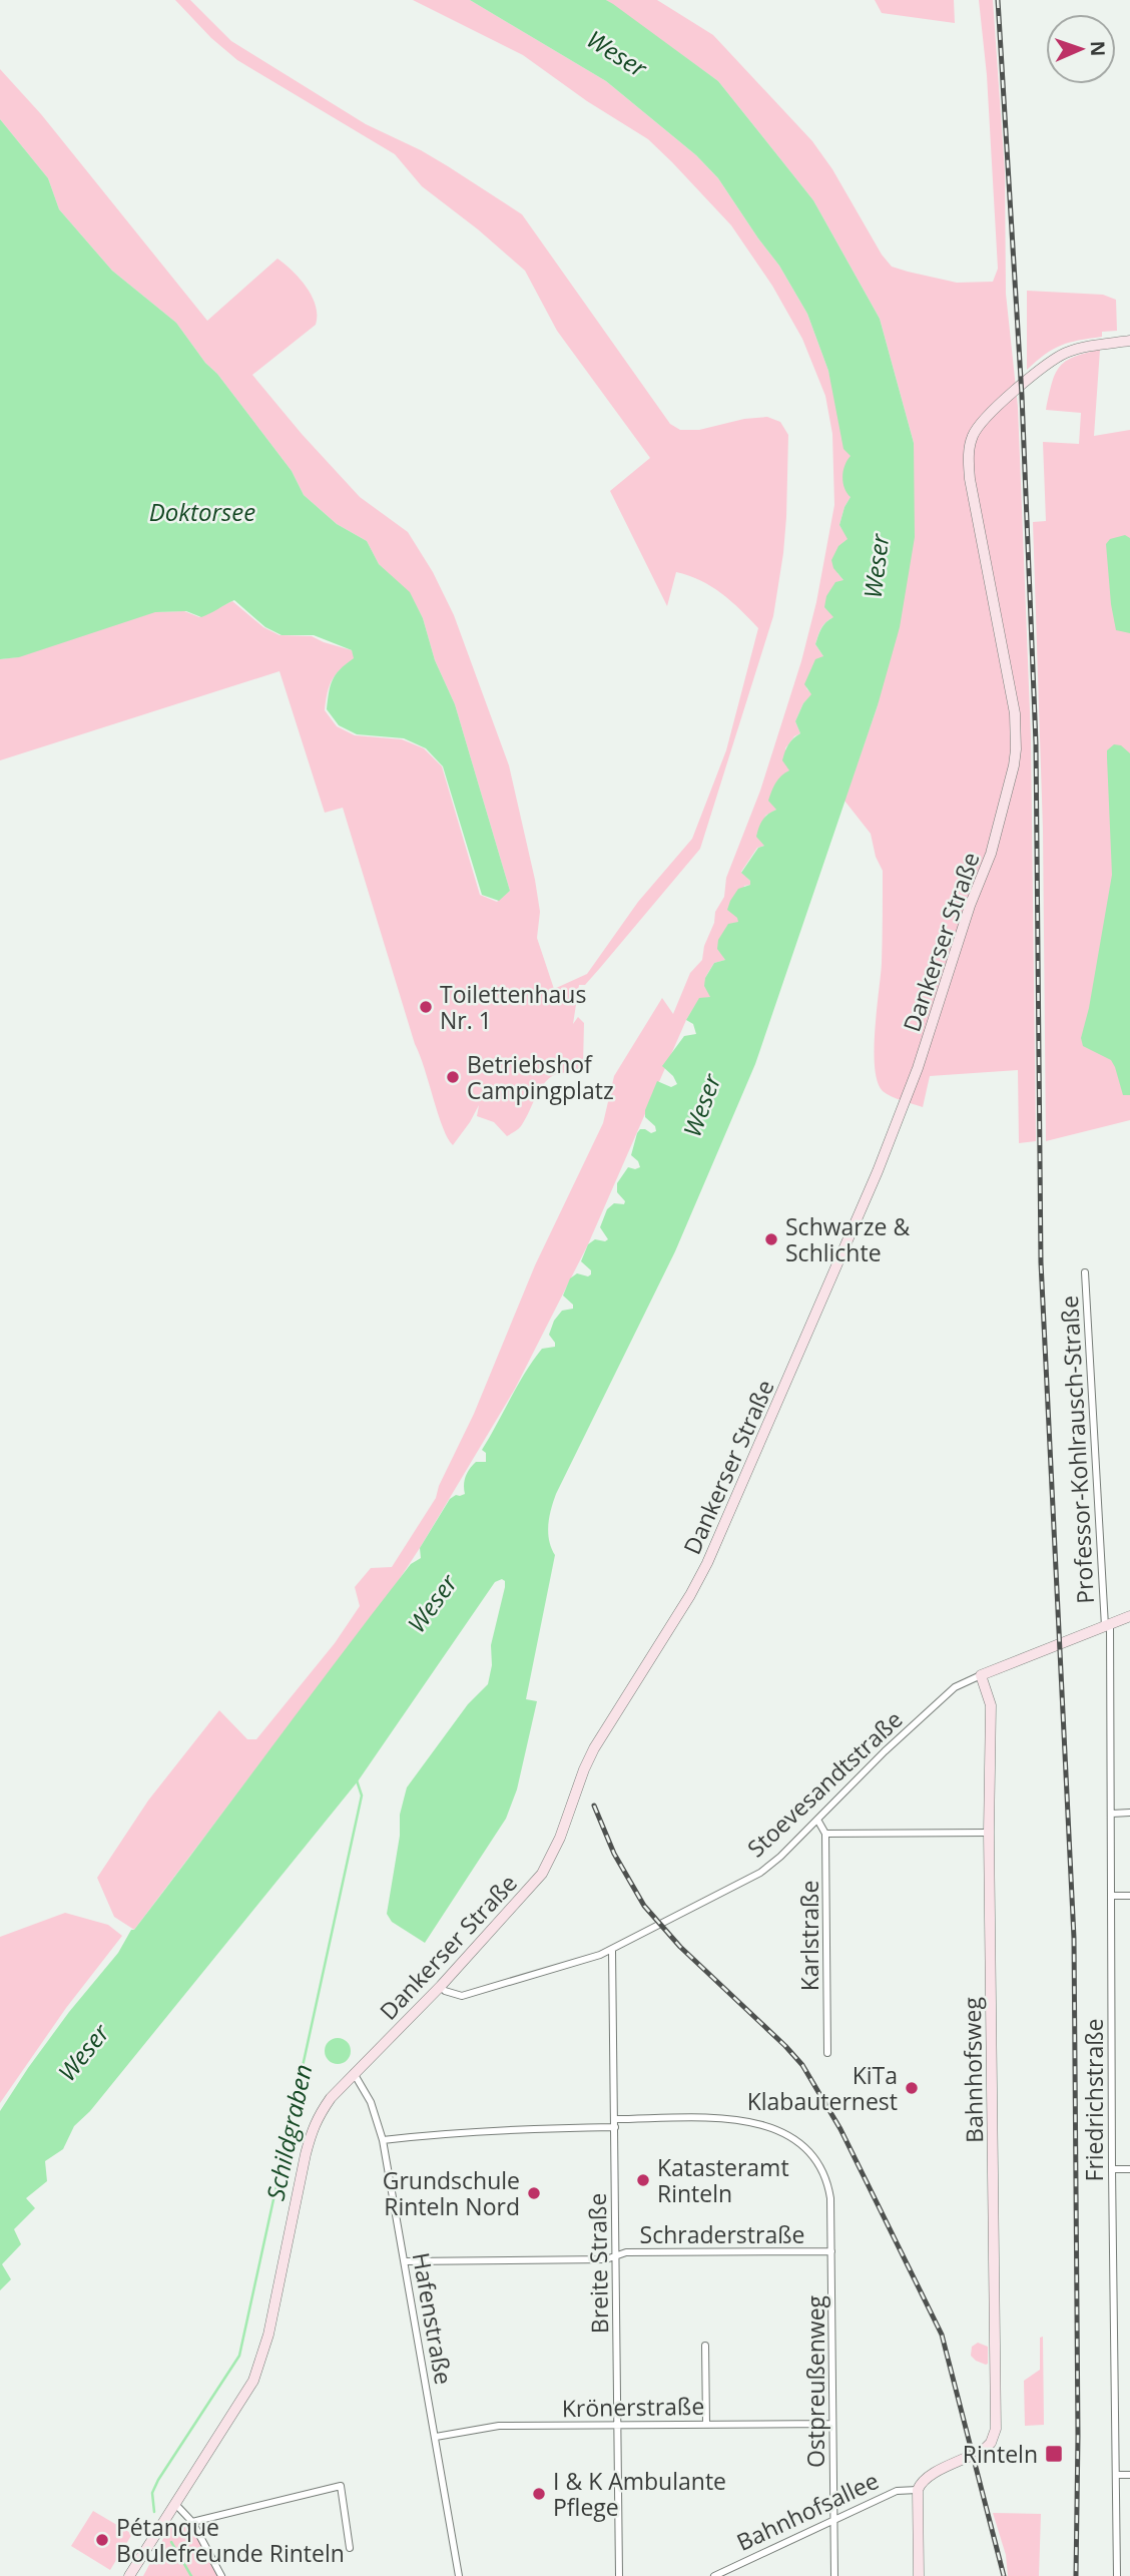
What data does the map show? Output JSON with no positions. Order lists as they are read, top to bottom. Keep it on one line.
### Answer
{"streets":{"main road":["Dankerser Straße","Stoevesandtstraße","Bahnhofsweg","Bahnhofsallee"],"street":["Professor-Kohlrausch-Straße","Karlstraße","Friedrichstraße","Schraderstraße","Breite Straße","Hafenstraße","Ostpreußenweg","Krönerstraße"]},"crossings":[["Dankerser Straße","Stoevesandtstraße"],["Dankerser Straße","Hafenstraße"],["Professor-Kohlrausch-Straße","Stoevesandtstraße"],["Professor-Kohlrausch-Straße","Friedrichstraße"],["Stoevesandtstraße","Karlstraße"],["Stoevesandtstraße","Bahnhofsweg"],["Stoevesandtstraße","Friedrichstraße"],["Stoevesandtstraße","Breite Straße"],["Bahnhofsweg","Bahnhofsallee"],["Schraderstraße","Breite Straße"],["Schraderstraße","Hafenstraße"],["Schraderstraße","Ostpreußenweg"],["Breite Straße","Ostpreußenweg"],["Breite Straße","Krönerstraße"],["Hafenstraße","Krönerstraße"],["Ostpreußenweg","Krönerstraße"],["Ostpreußenweg","Bahnhofsallee"]],"water":["Weser","Doktorsee","Schildgraben"],"places":{"other":["Toilettenhaus Nr. 1","Betriebshof Campingplatz","Schwarze & Schlichte","KiTa Klabauternest","Katasteramt Rinteln","Grundschule Rinteln Nord","I & K Ambulante Pflege","Pétanque Boulefreunde Rinteln"],"transit":["Rinteln"]},"north":"right"}
